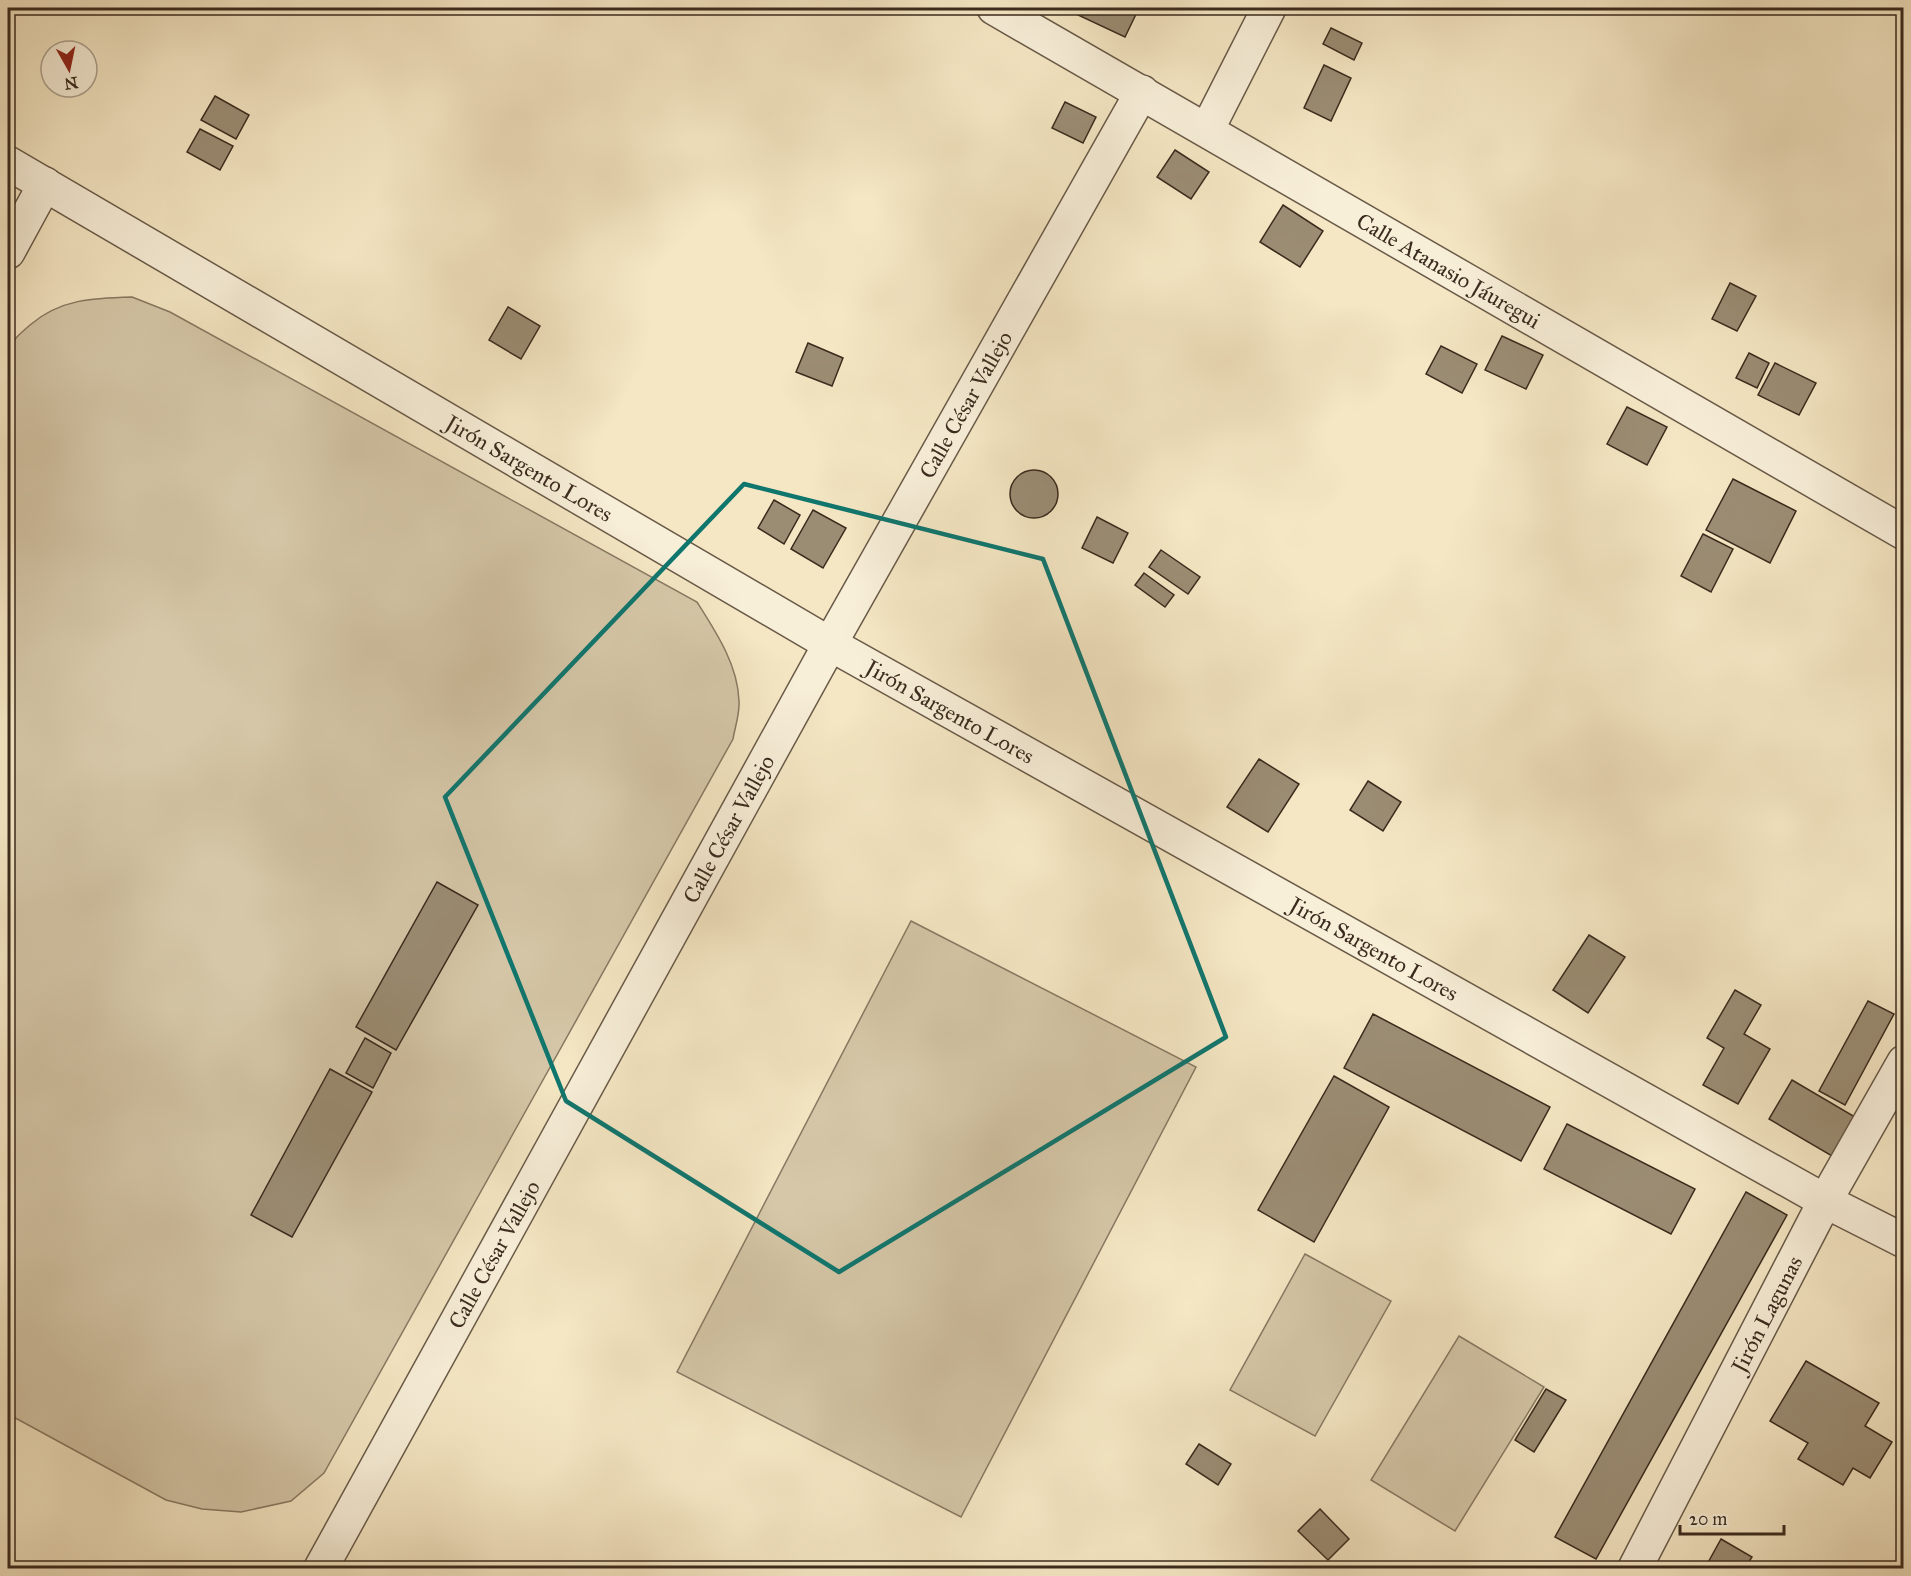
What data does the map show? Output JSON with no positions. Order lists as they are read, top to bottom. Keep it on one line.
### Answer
{"streets":{"street":["Calle Atanasio Jáuregui","Calle César Vallejo","Jirón Sargento Lores","Jirón Lagunas"]},"crossings":[["Calle Atanasio Jáuregui","Calle César Vallejo"],["Calle César Vallejo","Jirón Sargento Lores"],["Jirón Sargento Lores","Jirón Lagunas"]],"scale_bar":"20 m","north":"bottom"}
